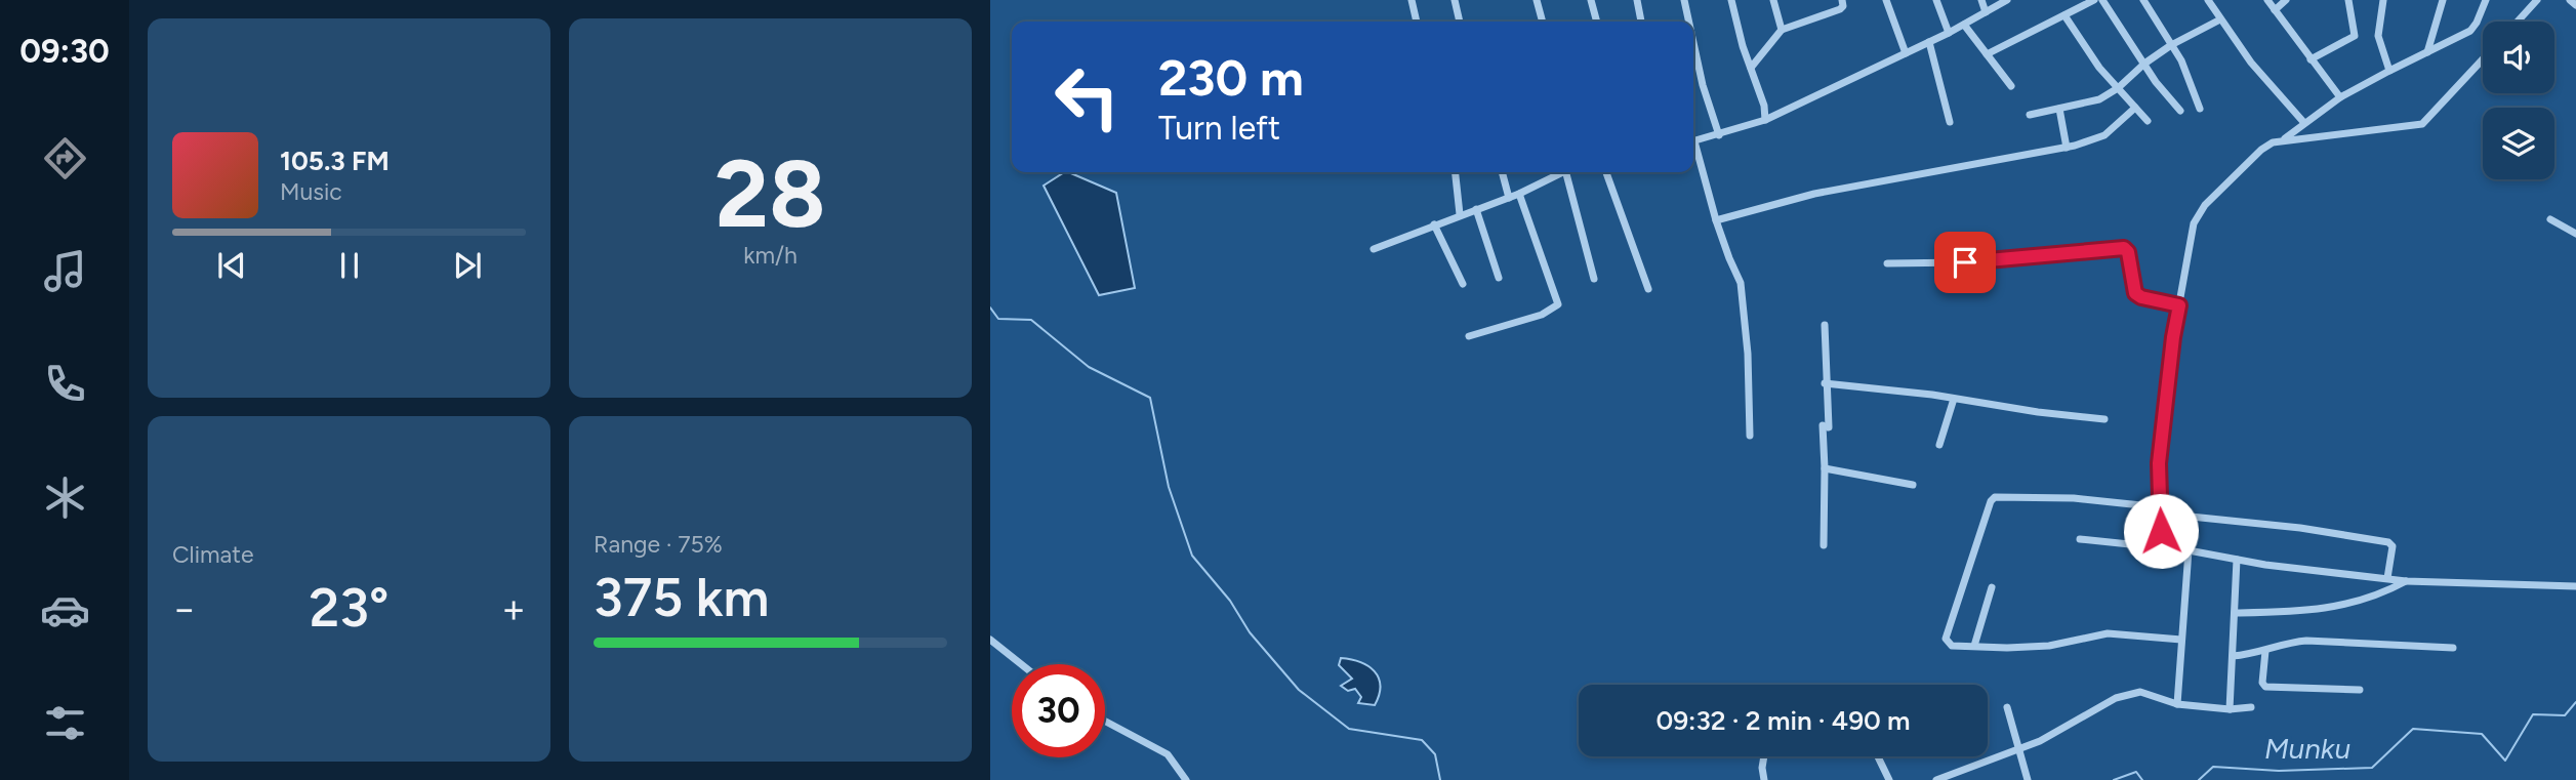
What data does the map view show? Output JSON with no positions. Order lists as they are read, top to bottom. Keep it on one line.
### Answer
{"water":["Munku"],"page":{"tabs":"09:30","tile":[["28","km/h"],"Climate",["Range · 75%","375 km"]],"turn":["230 m","Turn left"],"song":["105.3 FM","Music"],"heat":["−","23°","+"],"limit":"30","trip":"09:32 · 2 min · 490 m"}}
